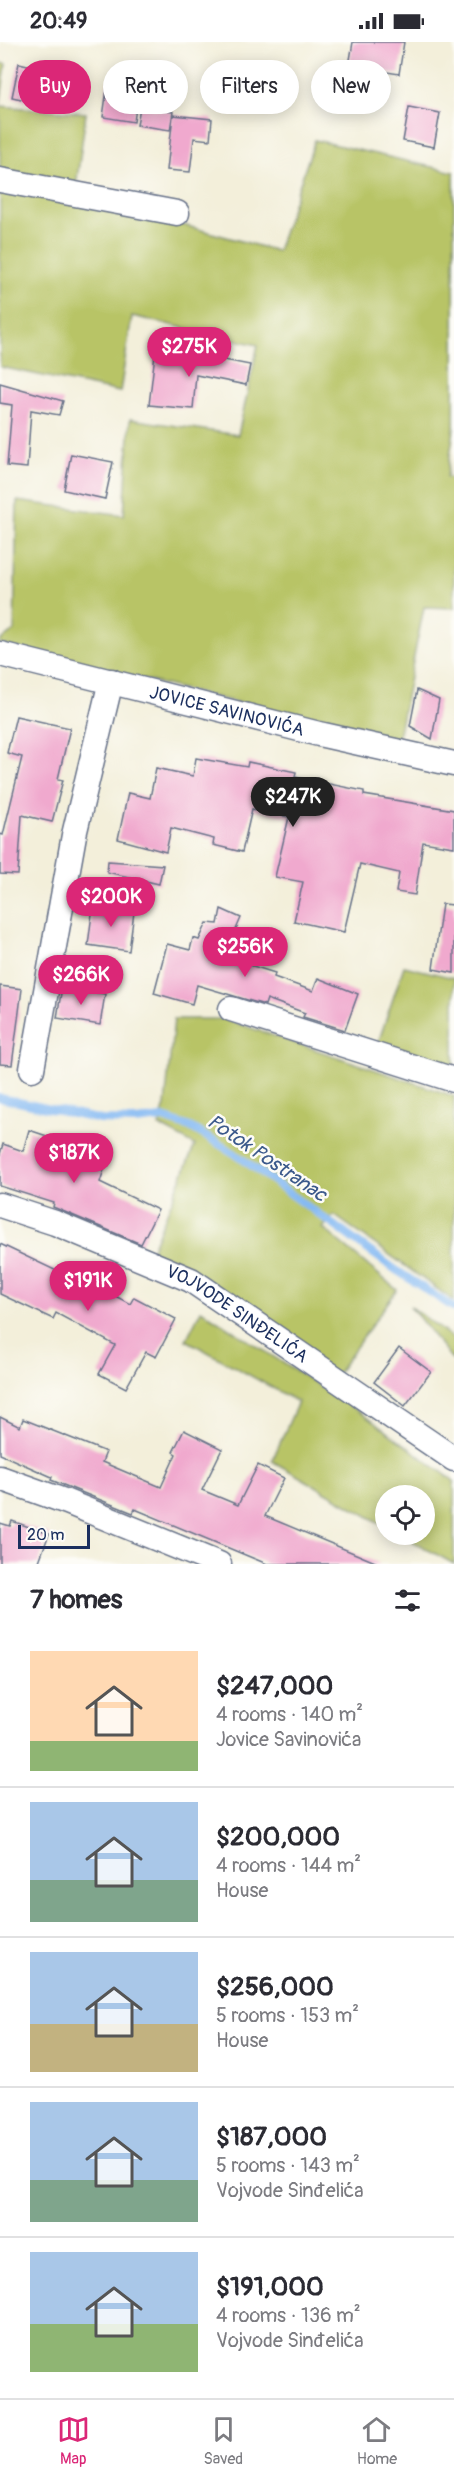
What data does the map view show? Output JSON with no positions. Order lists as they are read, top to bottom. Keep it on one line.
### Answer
{"streets":{"street":["JOVICE SAVINOVIĆA","VOJVODE SINĐELIĆA"]},"water":["Potok Postranac"],"scale_bar":"20 m","page":{"status":"20:49","chip":["Buy","Rent","Filters","New"],"price":["$275K","$247K","$200K","$256K","$266K","$187K","$191K"],"scale":"20 m","heading":"7 homes","list":[{"name":"$247,000","note":"4 rooms · 140 m² · Jovice Savinovića"},{"name":"$200,000","note":"4 rooms · 144 m² · House"},{"name":"$256,000","note":"5 rooms · 153 m² · House"},{"name":"$187,000","note":"5 rooms · 143 m² · Vojvode Sinđelića"},{"name":"$191,000","note":"4 rooms · 136 m² · Vojvode Sinđelića"}],"tabs":["Map","Saved","Home"]}}
